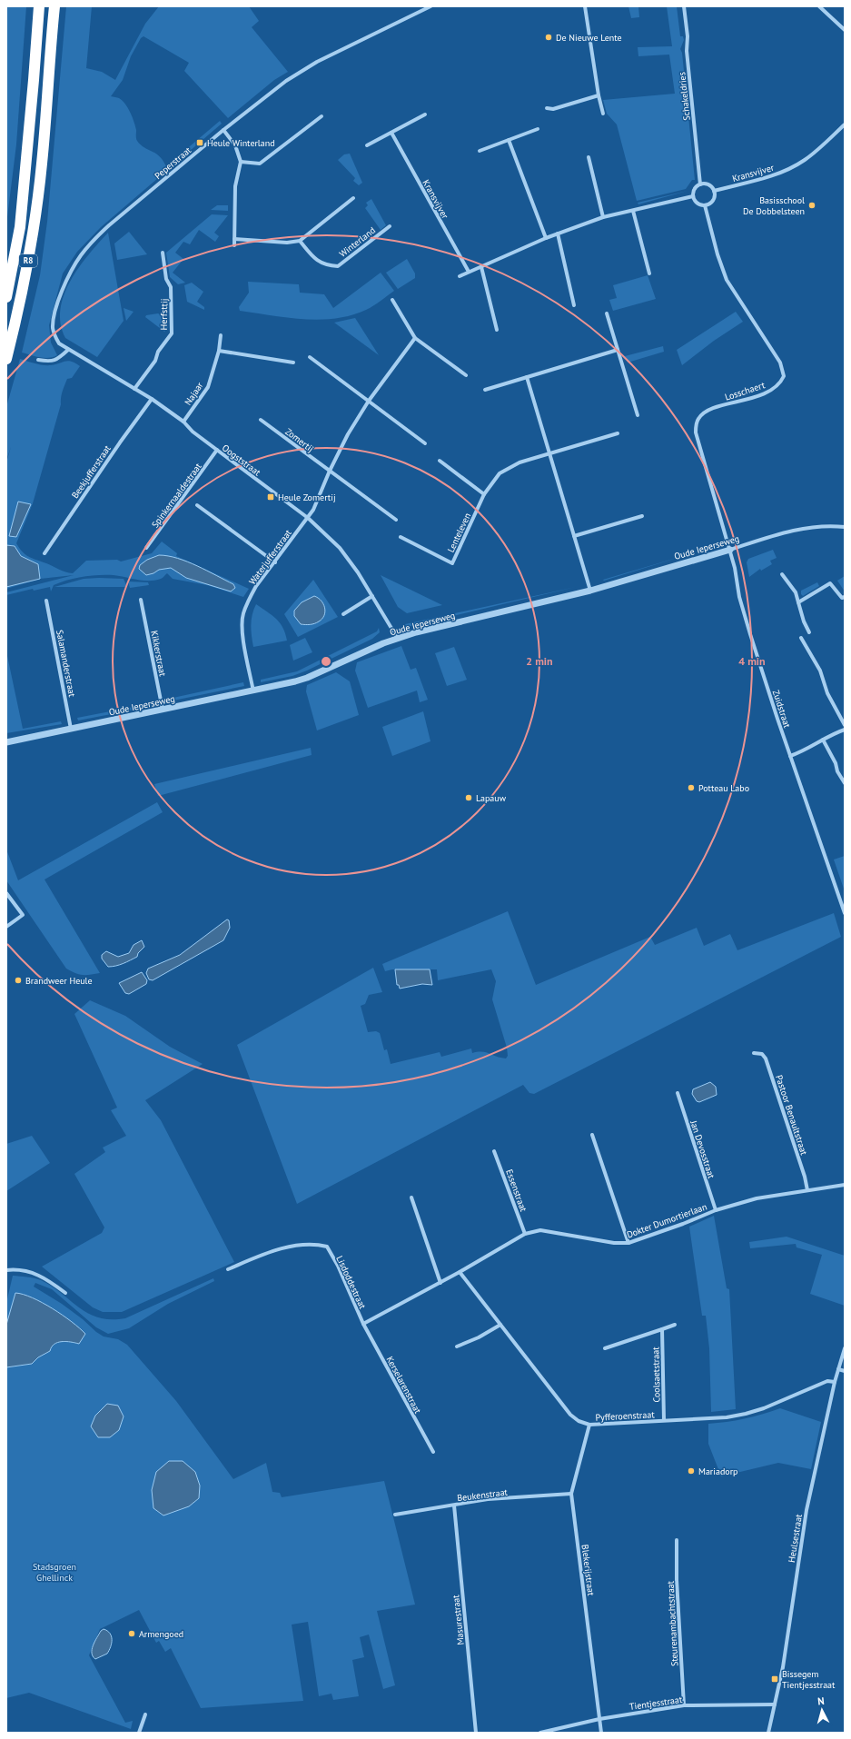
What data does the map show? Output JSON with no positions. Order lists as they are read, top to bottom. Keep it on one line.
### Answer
{"streets":{"highway":["R8"],"street":["Schakeldries","Peperstraat","Kransvijver","Winterland","Herfsttij","Losschaert","Najaar","Zomertij","Oogststraat","Beekjufferstraat","Spinkernaaldestraat","Lenteleven","Oude Ieperseweg","Waterjufferstraat","Kikkerstraat","Salamanderstraat","Zuidstraat","Pastoor Benaultstraat","Jan Devosstraat","Essenstraat","Dokter Dumortierlaan","Lisdoddestraat","Coolsaetstraat","Kerselarenstraat","Pyfferoenstraat","Beukenstraat","Heulsestraat","Blekerijstraat","Masurestraat","Steurenambachtstraat","Tientjesstraat"]},"crossings":[["Schakeldries","Kransvijver"],["Schakeldries","Losschaert"],["Peperstraat","Oogststraat"],["Kransvijver","Losschaert"],["Herfsttij","Oogststraat"],["Losschaert","Oude Ieperseweg"],["Losschaert","Zuidstraat"],["Najaar","Oogststraat"],["Oogststraat","Beekjufferstraat"],["Oogststraat","Spinkernaaldestraat"],["Oogststraat","Oude Ieperseweg"],["Oogststraat","Waterjufferstraat"],["Oude Ieperseweg","Waterjufferstraat"],["Oude Ieperseweg","Kikkerstraat"],["Oude Ieperseweg","Salamanderstraat"],["Oude Ieperseweg","Zuidstraat"],["Pastoor Benaultstraat","Dokter Dumortierlaan"],["Jan Devosstraat","Dokter Dumortierlaan"],["Essenstraat","Dokter Dumortierlaan"],["Dokter Dumortierlaan","Lisdoddestraat"],["Dokter Dumortierlaan","Kerselarenstraat"],["Dokter Dumortierlaan","Pyfferoenstraat"],["Lisdoddestraat","Kerselarenstraat"],["Coolsaetstraat","Pyfferoenstraat"],["Pyfferoenstraat","Heulsestraat"],["Pyfferoenstraat","Blekerijstraat"],["Beukenstraat","Blekerijstraat"],["Beukenstraat","Masurestraat"],["Heulsestraat","Tientjesstraat"],["Blekerijstraat","Tientjesstraat"],["Steurenambachtstraat","Tientjesstraat"]],"parks":["Stadsgroen Ghellinck"],"places":{"other":["De Nieuwe Lente","Basisschool De Dobbelsteen","Potteau Labo","Lapauw","Brandweer Heule","Mariadorp","Armengoed"],"transit":["Heule Winterland","Heule Zomertij","Bissegem Tientjesstraat"]},"north":"top","rings":["2 min","4 min"]}
